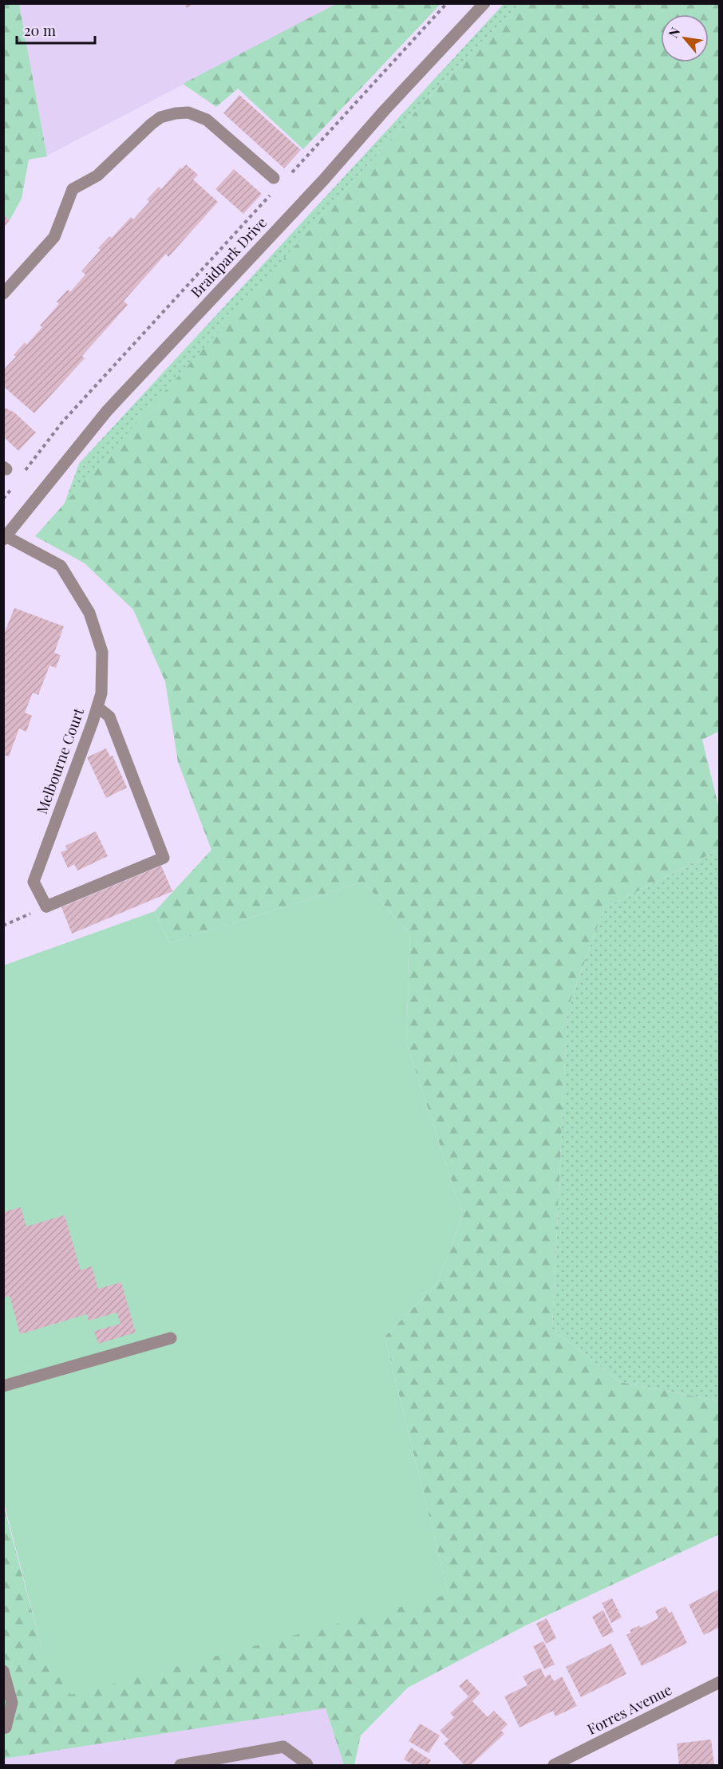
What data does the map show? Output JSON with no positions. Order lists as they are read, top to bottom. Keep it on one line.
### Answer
{"streets":{"street":["Braidpark Drive","Melbourne Court","Forres Avenue"]},"crossings":[["Braidpark Drive","Melbourne Court"]],"scale_bar":"20 m","north":"top left"}
